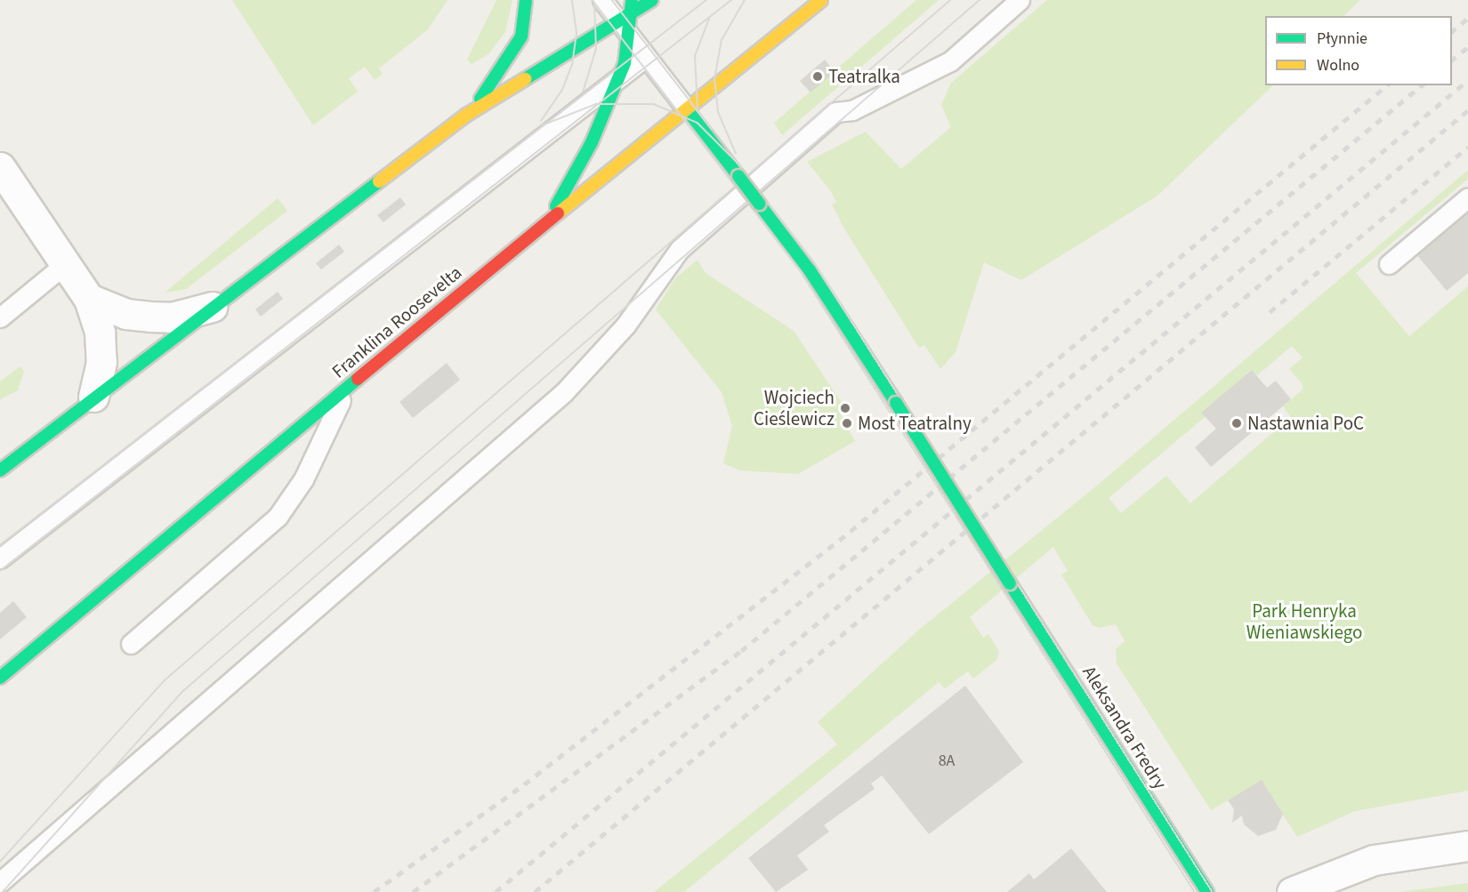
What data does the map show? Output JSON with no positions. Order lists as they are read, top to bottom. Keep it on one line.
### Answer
{"streets":{"street":["Franklina Roosevelta","Aleksandra Fredry"]},"crossings":[["Franklina Roosevelta","Aleksandra Fredry"]],"parks":["Park Henryka Wieniawskiego"],"places":["Teatralka","Wojciech Cieślewicz","Most Teatralny","Nastawnia PoC"],"house_numbers":["8A"],"legend":["Płynnie","Wolno"]}
